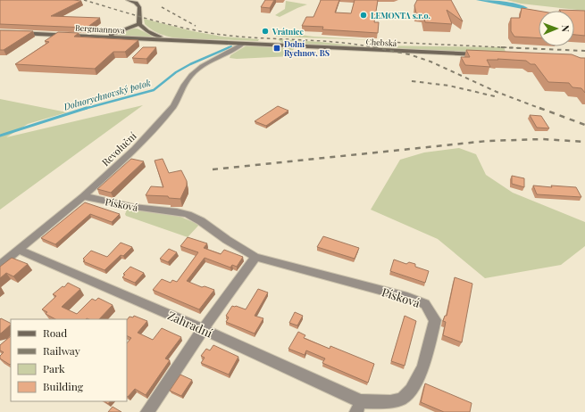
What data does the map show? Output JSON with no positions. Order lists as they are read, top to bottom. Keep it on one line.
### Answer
{"streets":{"street":["Bergmannova","Chebská","Revoluční","Písková","Zahradní"]},"crossings":[["Bergmannova","Chebská"],["Chebská","Revoluční"],["Revoluční","Písková"],["Revoluční","Zahradní"],["Písková","Zahradní"]],"water":["Dolnorychnovský potok"],"places":{"other":["LEMONTA s.r.o.","Vrátnice"],"transit":["Dolní Rychnov, BS"]},"legend":["Road","Railway","Park","Building"],"north":"right"}
